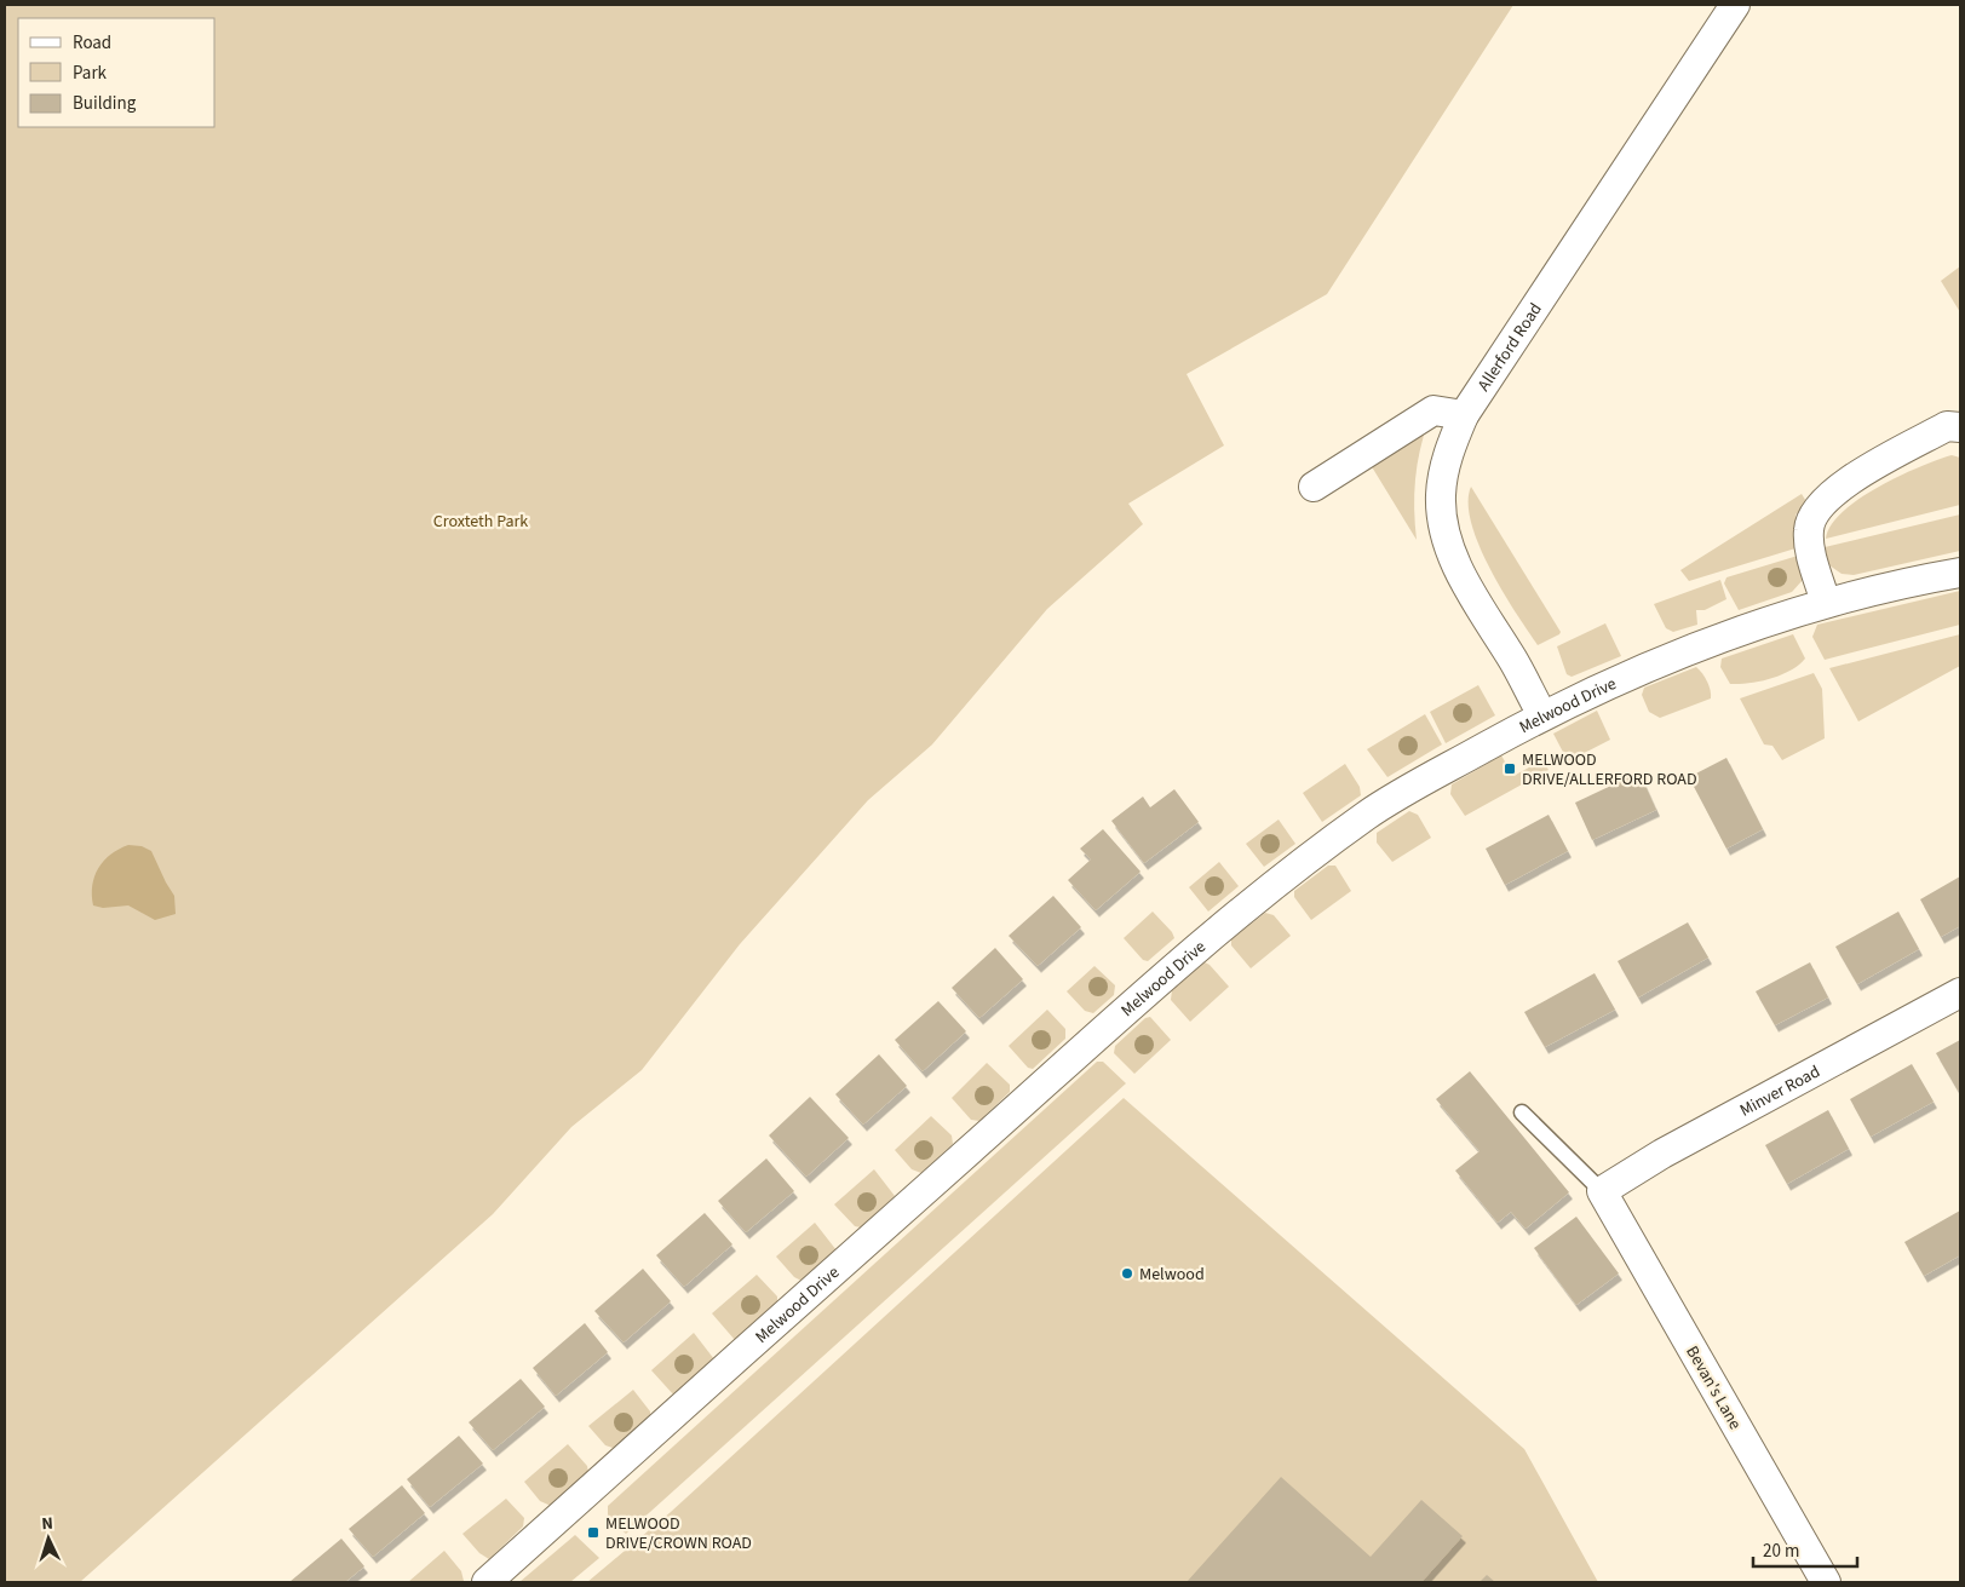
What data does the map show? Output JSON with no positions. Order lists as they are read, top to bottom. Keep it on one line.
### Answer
{"streets":{"street":["Allerford Road","Melwood Drive","Minver Road","Bevan's Lane"]},"crossings":[["Allerford Road","Melwood Drive"],["Minver Road","Bevan's Lane"]],"parks":["Croxteth Park"],"places":{"transit":["MELWOOD DRIVE/ALLERFORD ROAD","MELWOOD DRIVE/CROWN ROAD"],"other":["Melwood"]},"legend":["Road","Park","Building"],"scale_bar":"20 m","north":"top"}
